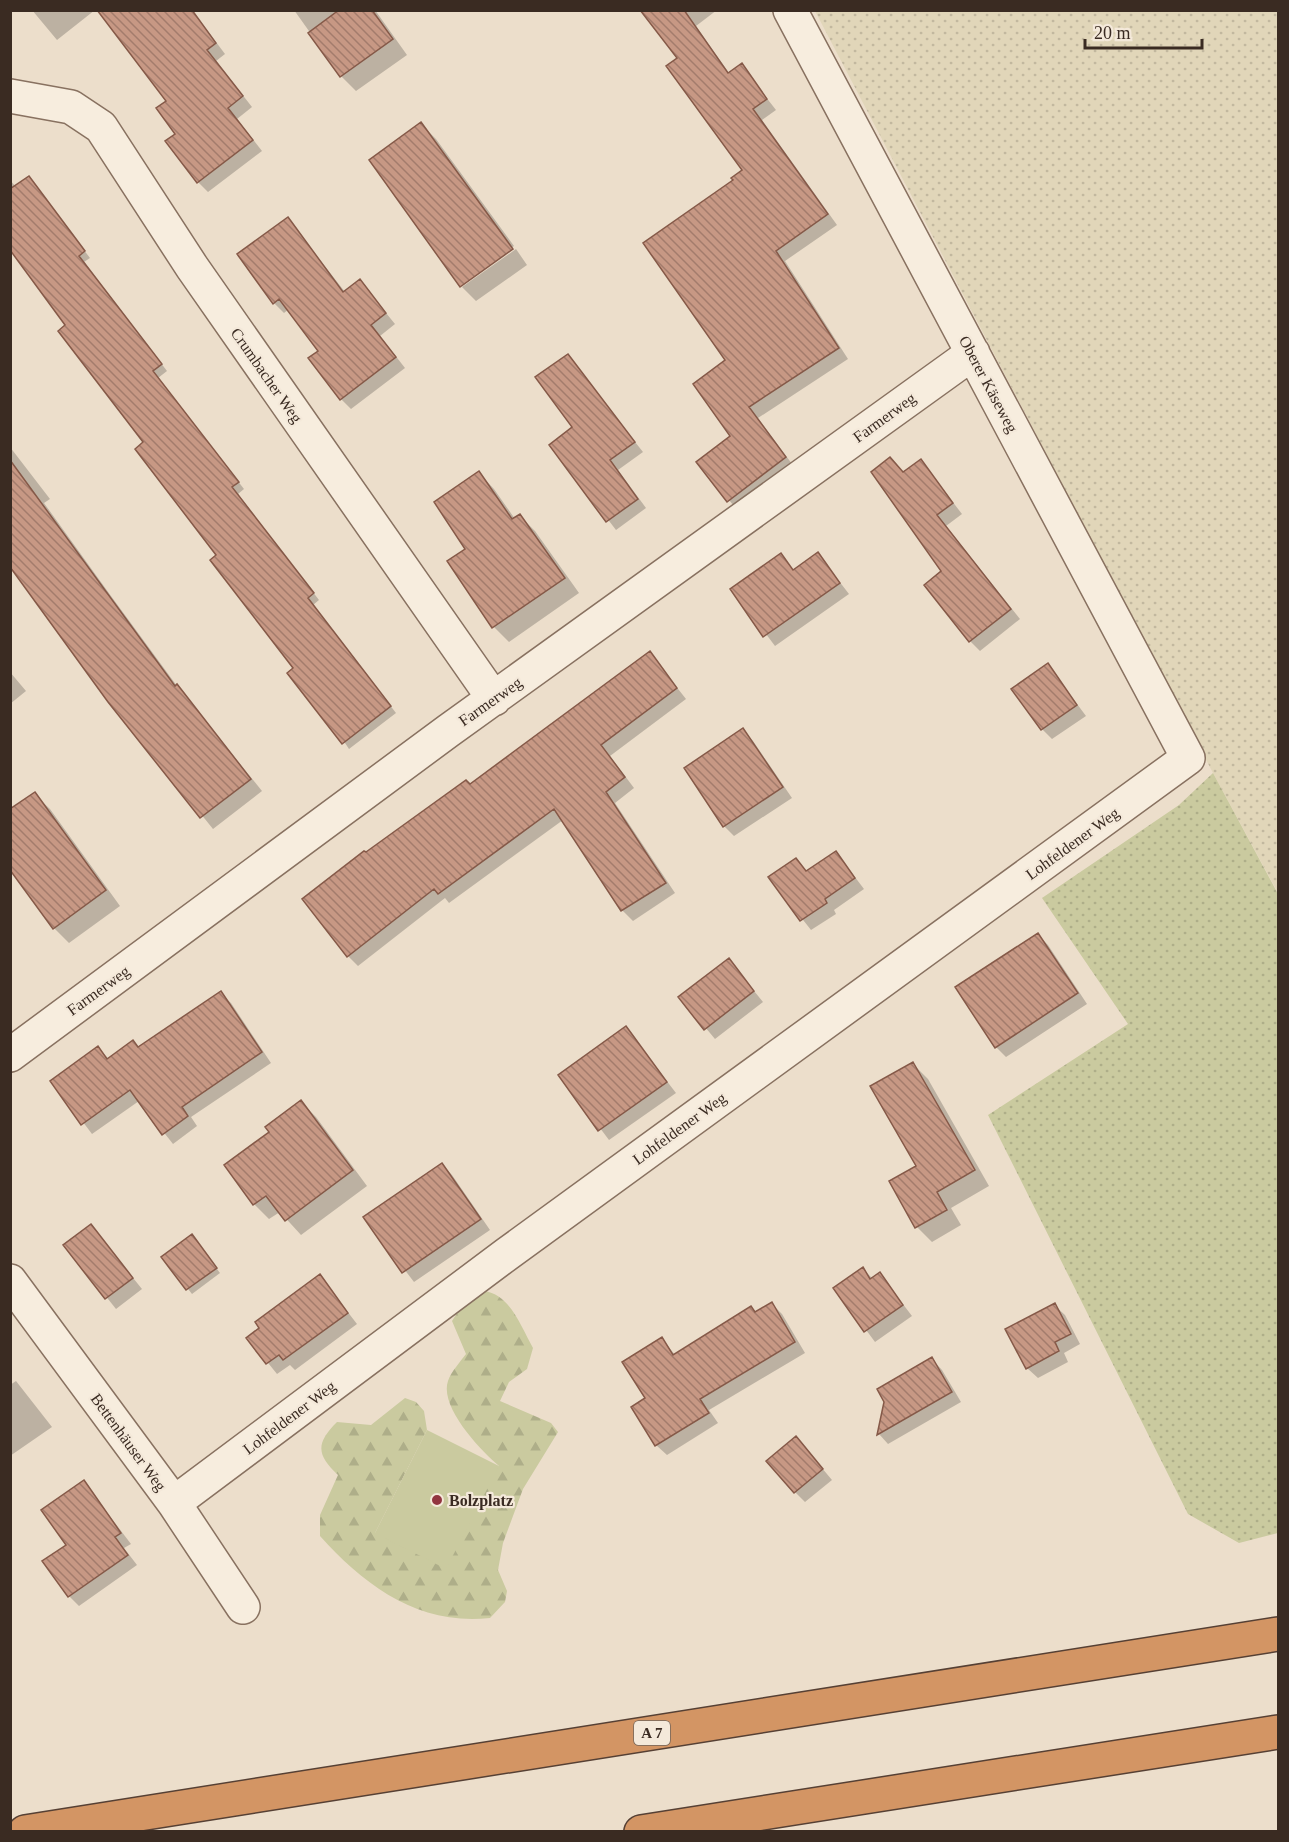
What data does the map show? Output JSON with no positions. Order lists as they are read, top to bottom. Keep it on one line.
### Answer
{"streets":{"highway":["A 7"],"street":["Crumbacher Weg","Oberer Käseweg","Farmerweg","Lohfeldener Weg","Bettenhäuser Weg"]},"crossings":[["Crumbacher Weg","Farmerweg"],["Oberer Käseweg","Farmerweg"],["Oberer Käseweg","Lohfeldener Weg"],["Lohfeldener Weg","Bettenhäuser Weg"]],"places":["Bolzplatz"],"scale_bar":"20 m"}
